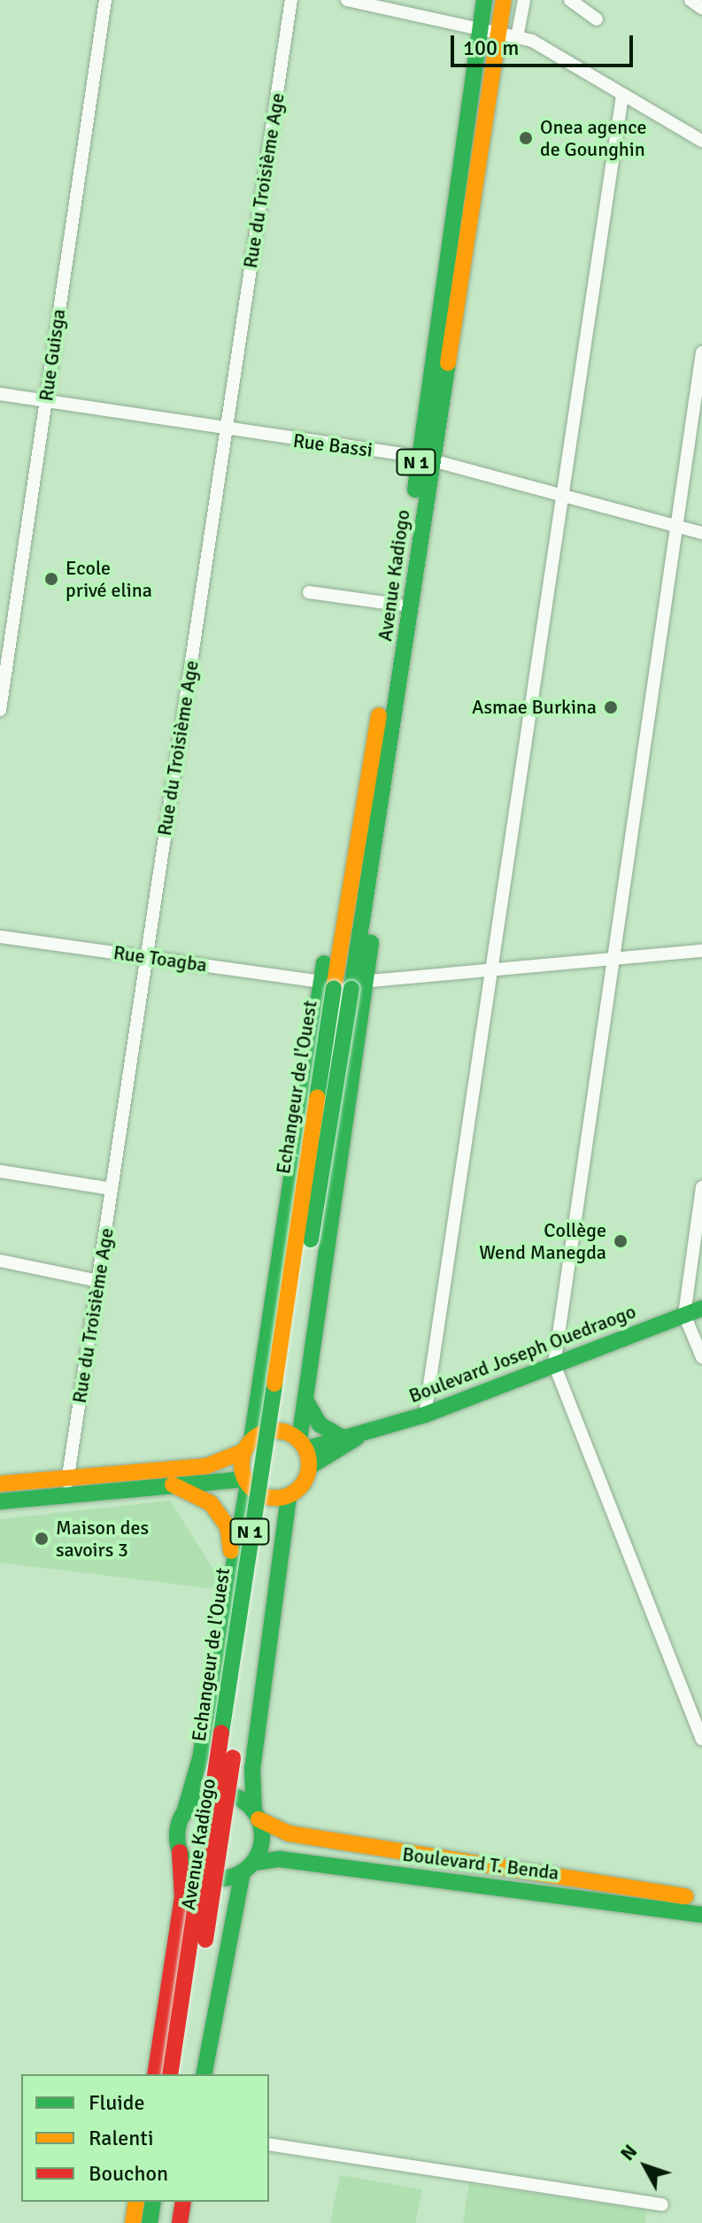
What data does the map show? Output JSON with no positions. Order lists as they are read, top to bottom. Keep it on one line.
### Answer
{"streets":{"main road":["N 1","Avenue Kadiogo","Echangeur de l'Ouest","Boulevard Joseph Ouedraogo","Boulevard T. Benda"],"street":["Rue du Troisième Age","Rue Guisga","Rue Bassi","Rue Toagba"]},"crossings":[["Rue du Troisième Age","Rue Bassi"],["Rue du Troisième Age","Rue Toagba"],["Rue Guisga","Rue Bassi"],["Rue Bassi","Avenue Kadiogo"],["N 1","Avenue Kadiogo"],["N 1","Rue Toagba"],["N 1","Echangeur de l'Ouest"],["N 1","Boulevard Joseph Ouedraogo"],["N 1","Boulevard T. Benda"],["Avenue Kadiogo","Rue Toagba"],["Avenue Kadiogo","Echangeur de l'Ouest"],["Rue Toagba","Echangeur de l'Ouest"]],"places":["Onea agence de Gounghin","Ecole privé elina","Asmae Burkina","Collège Wend Manegda","Maison des savoirs 3"],"legend":["Fluide","Ralenti","Bouchon"],"scale_bar":"100 m","north":"top left"}
